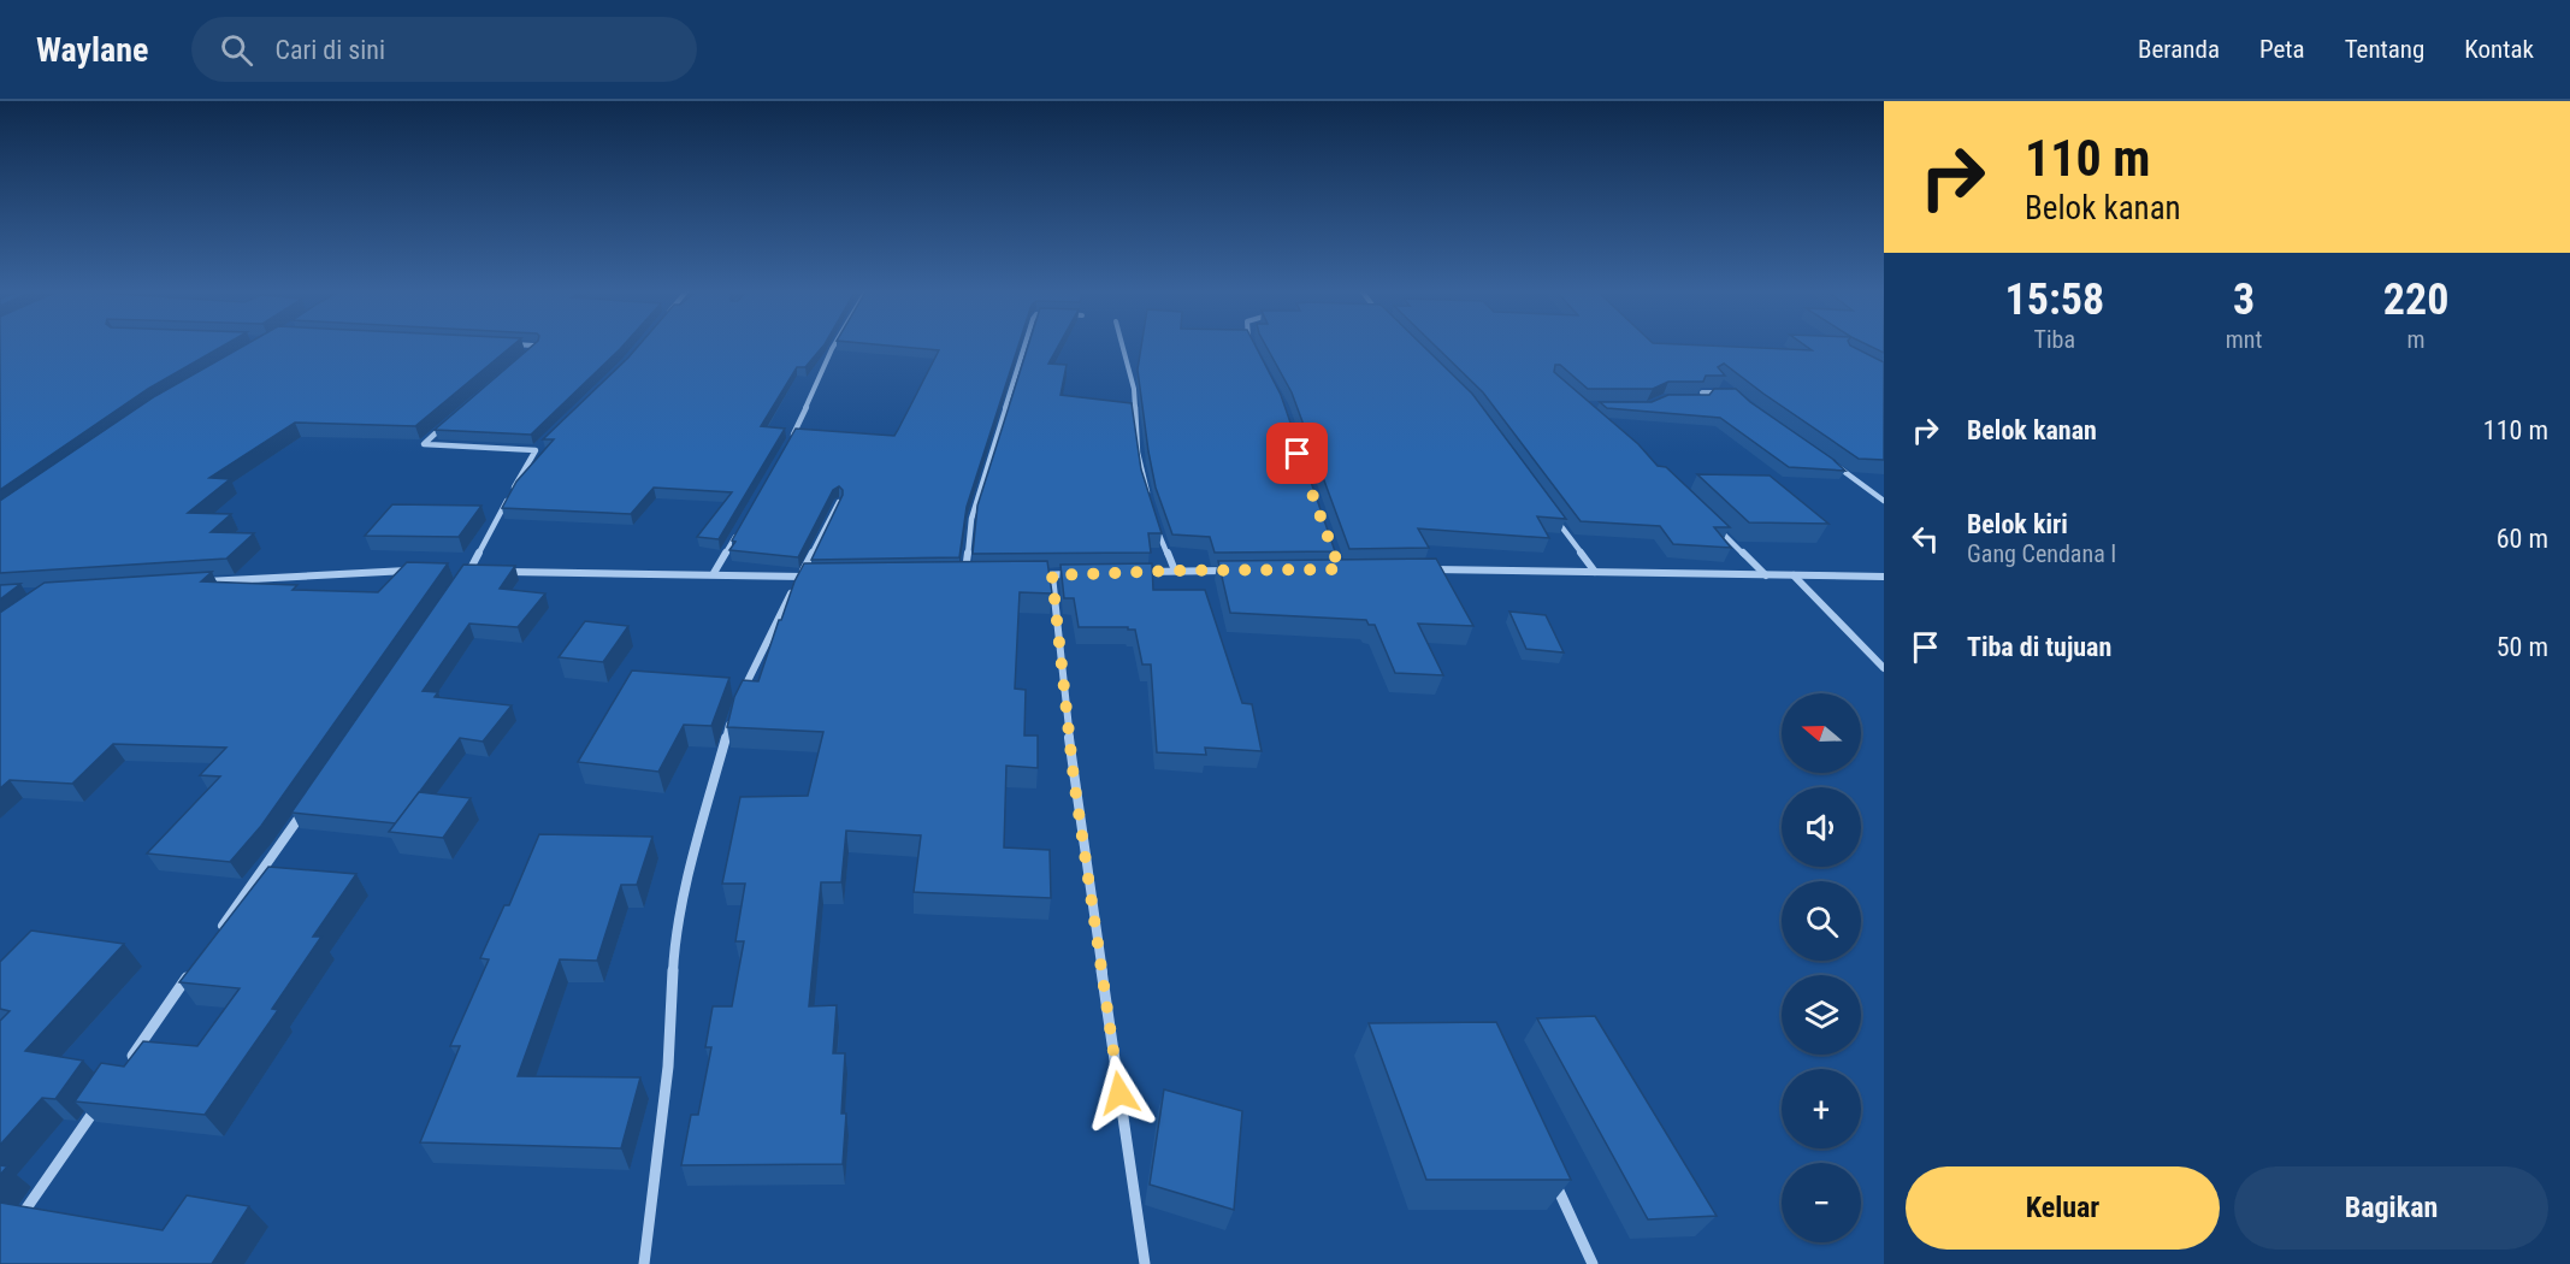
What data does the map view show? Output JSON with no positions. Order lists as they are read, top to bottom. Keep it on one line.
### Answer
{"north":"left","page":{"header":"Waylane","search":"Cari di sini","nav":["Beranda","Peta","Tentang","Kontak"],"turn":["110 m","Belok kanan"],"eta":["15:58","Tiba","3","mnt","220","m"],"list":[{"name":"Belok kanan","value":"110 m"},{"name":"Belok kiri","note":"Gang Cendana I","value":"60 m"},{"name":"Tiba di tujuan","value":"50 m"}],"map_buttons":["+","−"],"buttons":["Keluar","Bagikan"]}}
